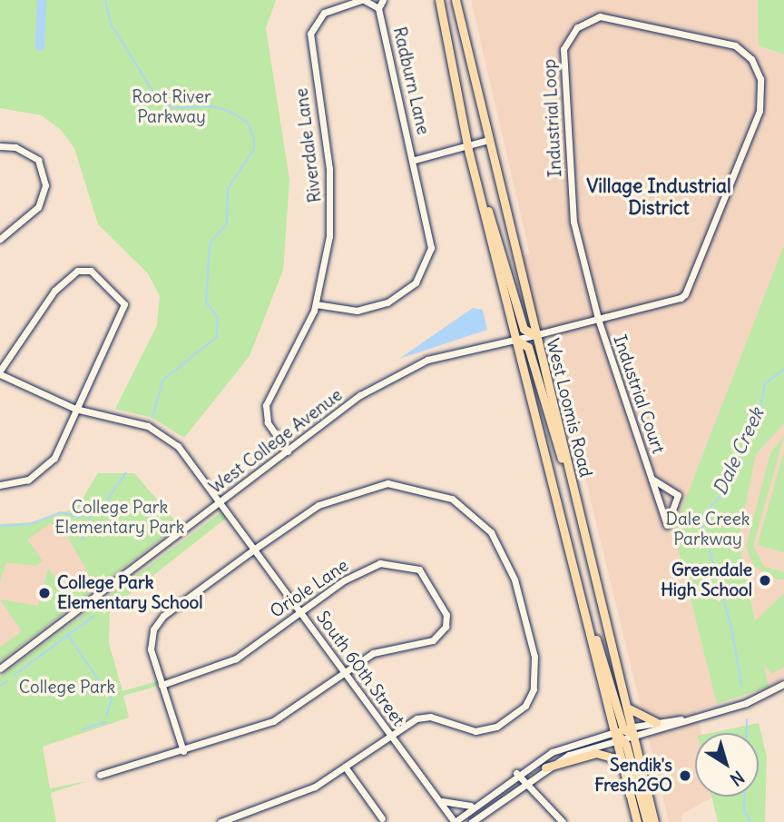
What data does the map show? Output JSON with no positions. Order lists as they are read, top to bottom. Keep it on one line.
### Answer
{"streets":{"main road":["West Loomis Road"],"street":["Radburn Lane","Industrial Loop","Riverdale Lane","Industrial Court","West College Avenue","Oriole Lane","South 60th Street"]},"crossings":[["Radburn Lane","Riverdale Lane"],["Radburn Lane","West Loomis Road"],["Industrial Loop","Industrial Court"],["Industrial Loop","West Loomis Road"],["Industrial Loop","West College Avenue"],["Riverdale Lane","West College Avenue"],["West Loomis Road","West College Avenue"],["West College Avenue","South 60th Street"],["Oriole Lane","South 60th Street"]],"districts":["Village Industrial District"],"water":["Dale Creek"],"parks":["Root River Parkway","College Park Elementary Park","Dale Creek Parkway","College Park"],"places":["Greendale High School","College Park Elementary School","Sendik's Fresh2GO"],"north":"bottom right"}
